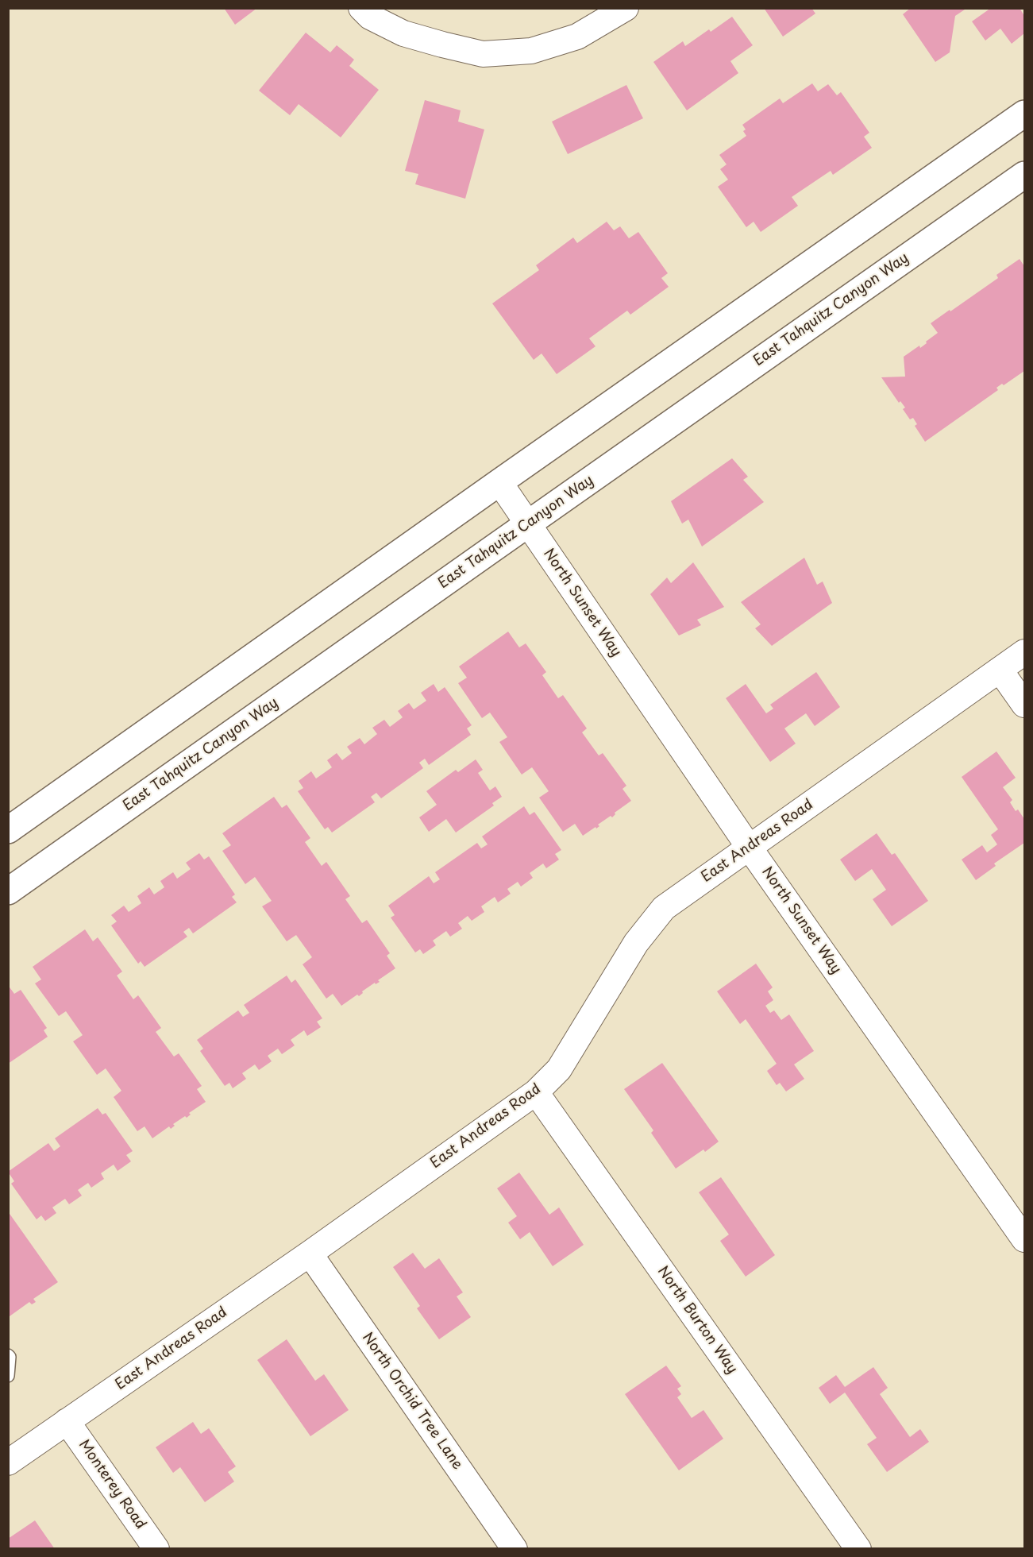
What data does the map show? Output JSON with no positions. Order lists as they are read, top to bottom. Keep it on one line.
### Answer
{"streets":{"main road":["East Tahquitz Canyon Way"],"street":["North Sunset Way","East Andreas Road","North Burton Way","North Orchid Tree Lane","Monterey Road"]},"crossings":[["East Tahquitz Canyon Way","North Sunset Way"],["North Sunset Way","East Andreas Road"],["East Andreas Road","North Burton Way"],["East Andreas Road","North Orchid Tree Lane"],["East Andreas Road","Monterey Road"]]}
